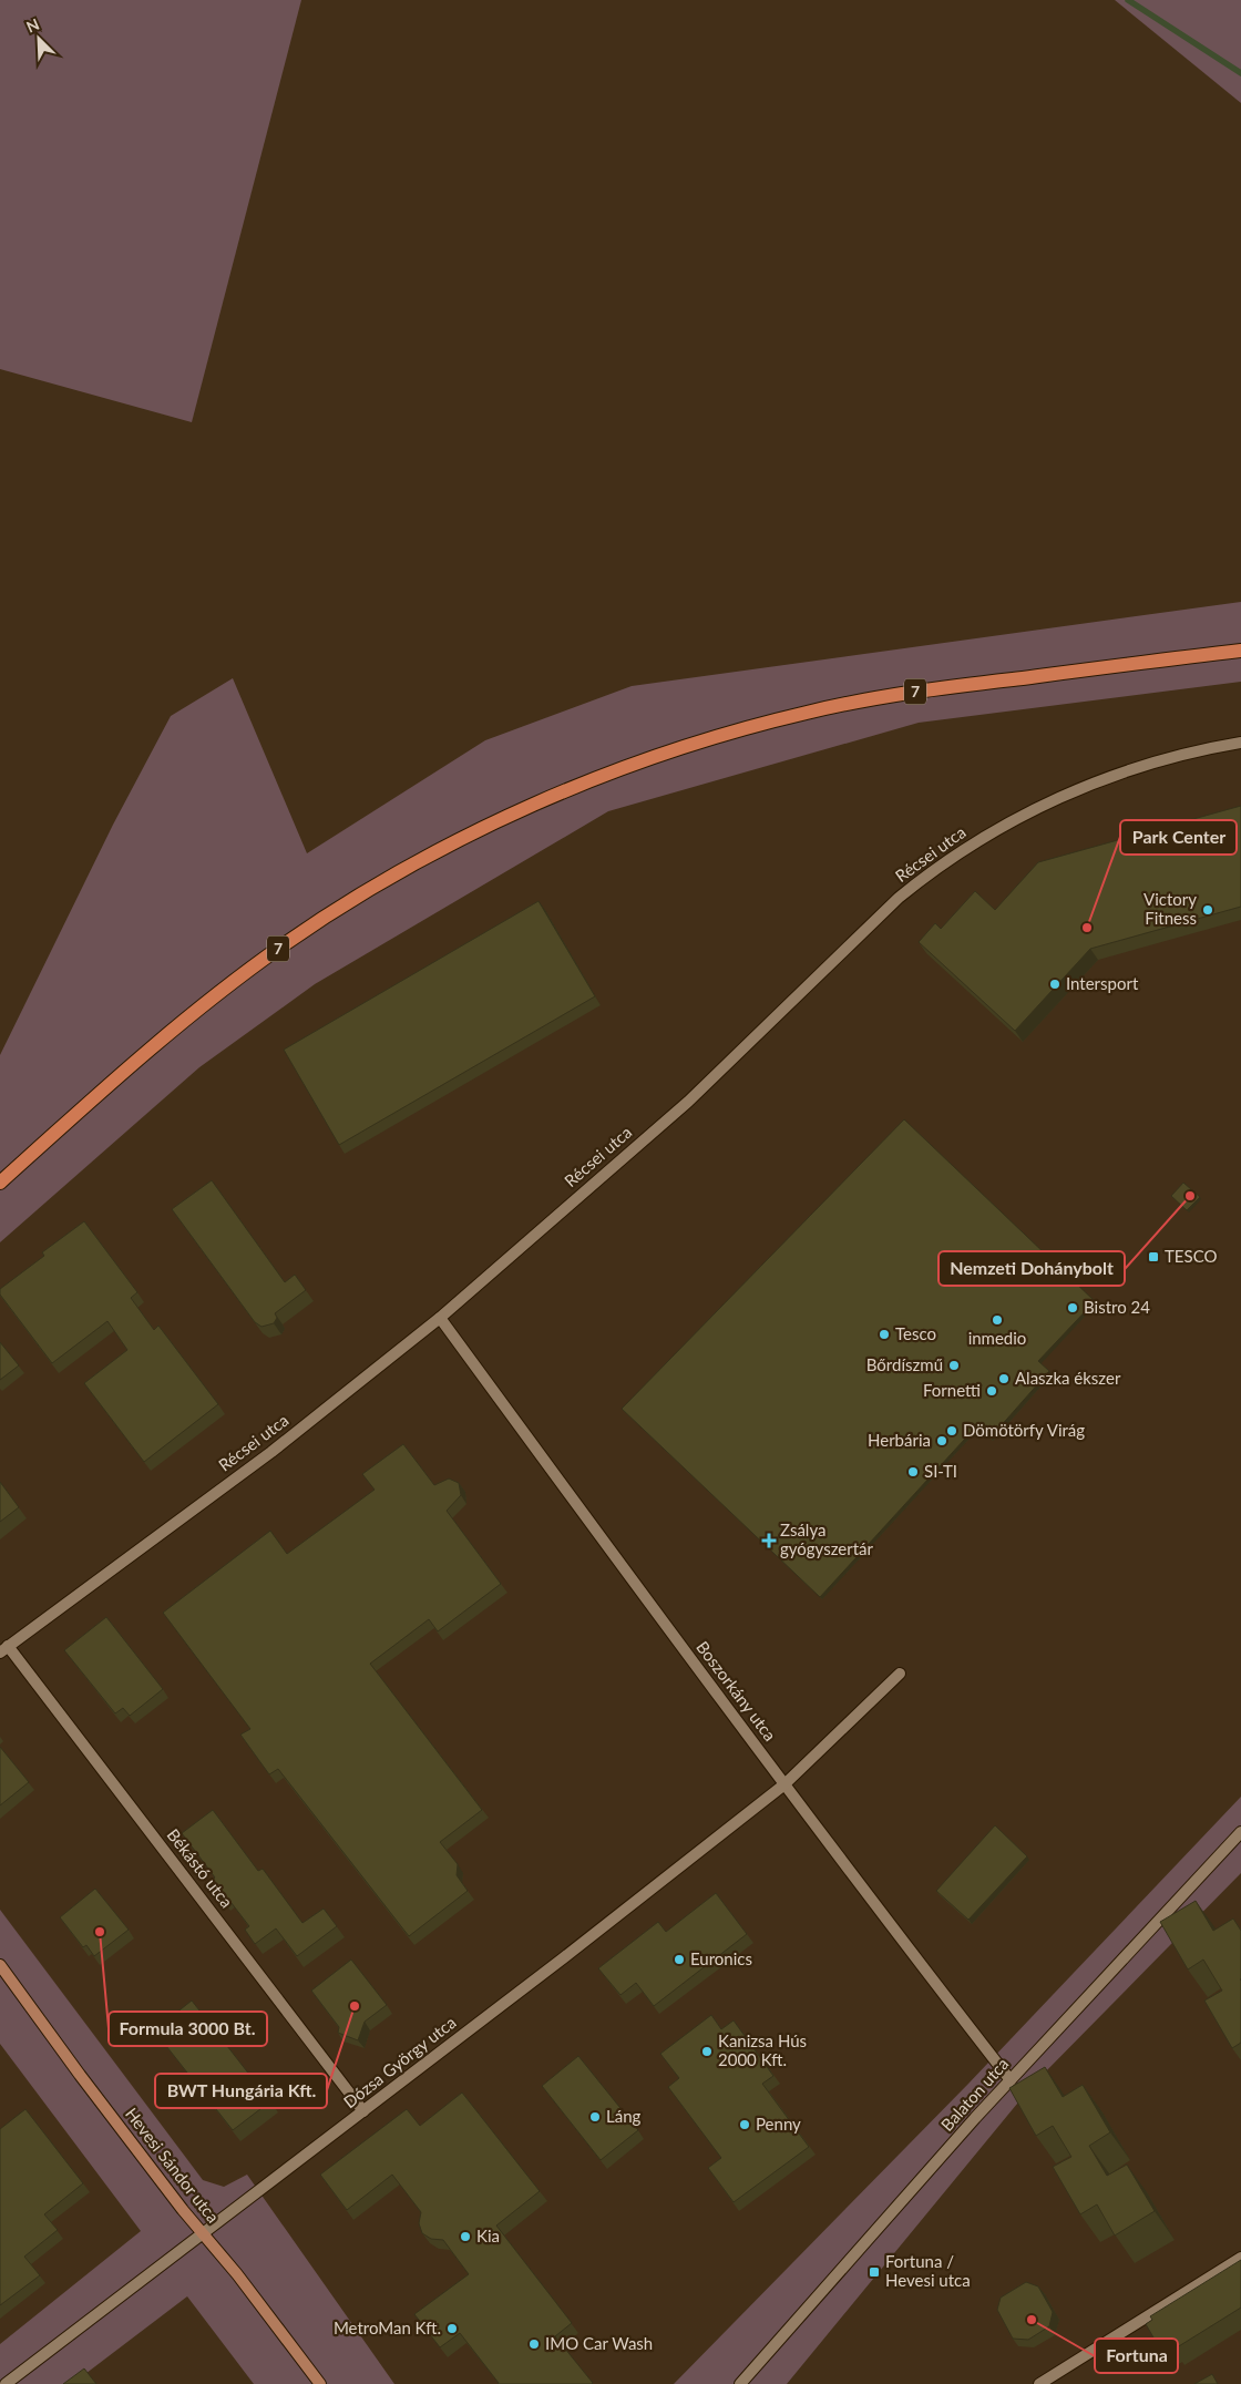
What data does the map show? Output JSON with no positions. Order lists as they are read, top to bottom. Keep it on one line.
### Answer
{"streets":{"main road":["7","Hevesi Sándor utca"],"street":["Récsei utca","Boszorkány utca","Békástó utca","Dózsa György utca","Balaton utca"]},"crossings":[["Récsei utca","Boszorkány utca"],["Récsei utca","Békástó utca"],["Boszorkány utca","Dózsa György utca"],["Boszorkány utca","Balaton utca"],["Békástó utca","Dózsa György utca"],["Dózsa György utca","Hevesi Sándor utca"]],"places":{"other":["Victory Fitness","Park Center","Intersport","Nemzeti Dohánybolt","Bistro 24","inmedio","Tesco","Bőrdíszmű","Alaszka ékszer","Fornetti","Dömötörfy Virág","Herbária","SI-TI","Formula 3000 Bt.","Euronics","BWT Hungária Kft.","Kanizsa Hús 2000 Kft.","Láng","Penny","Kia","Fortuna","MetroMan Kft.","IMO Car Wash"],"transit":["TESCO","Fortuna / Hevesi utca"],"health":["Zsálya gyógyszertár"]},"north":"top left"}
